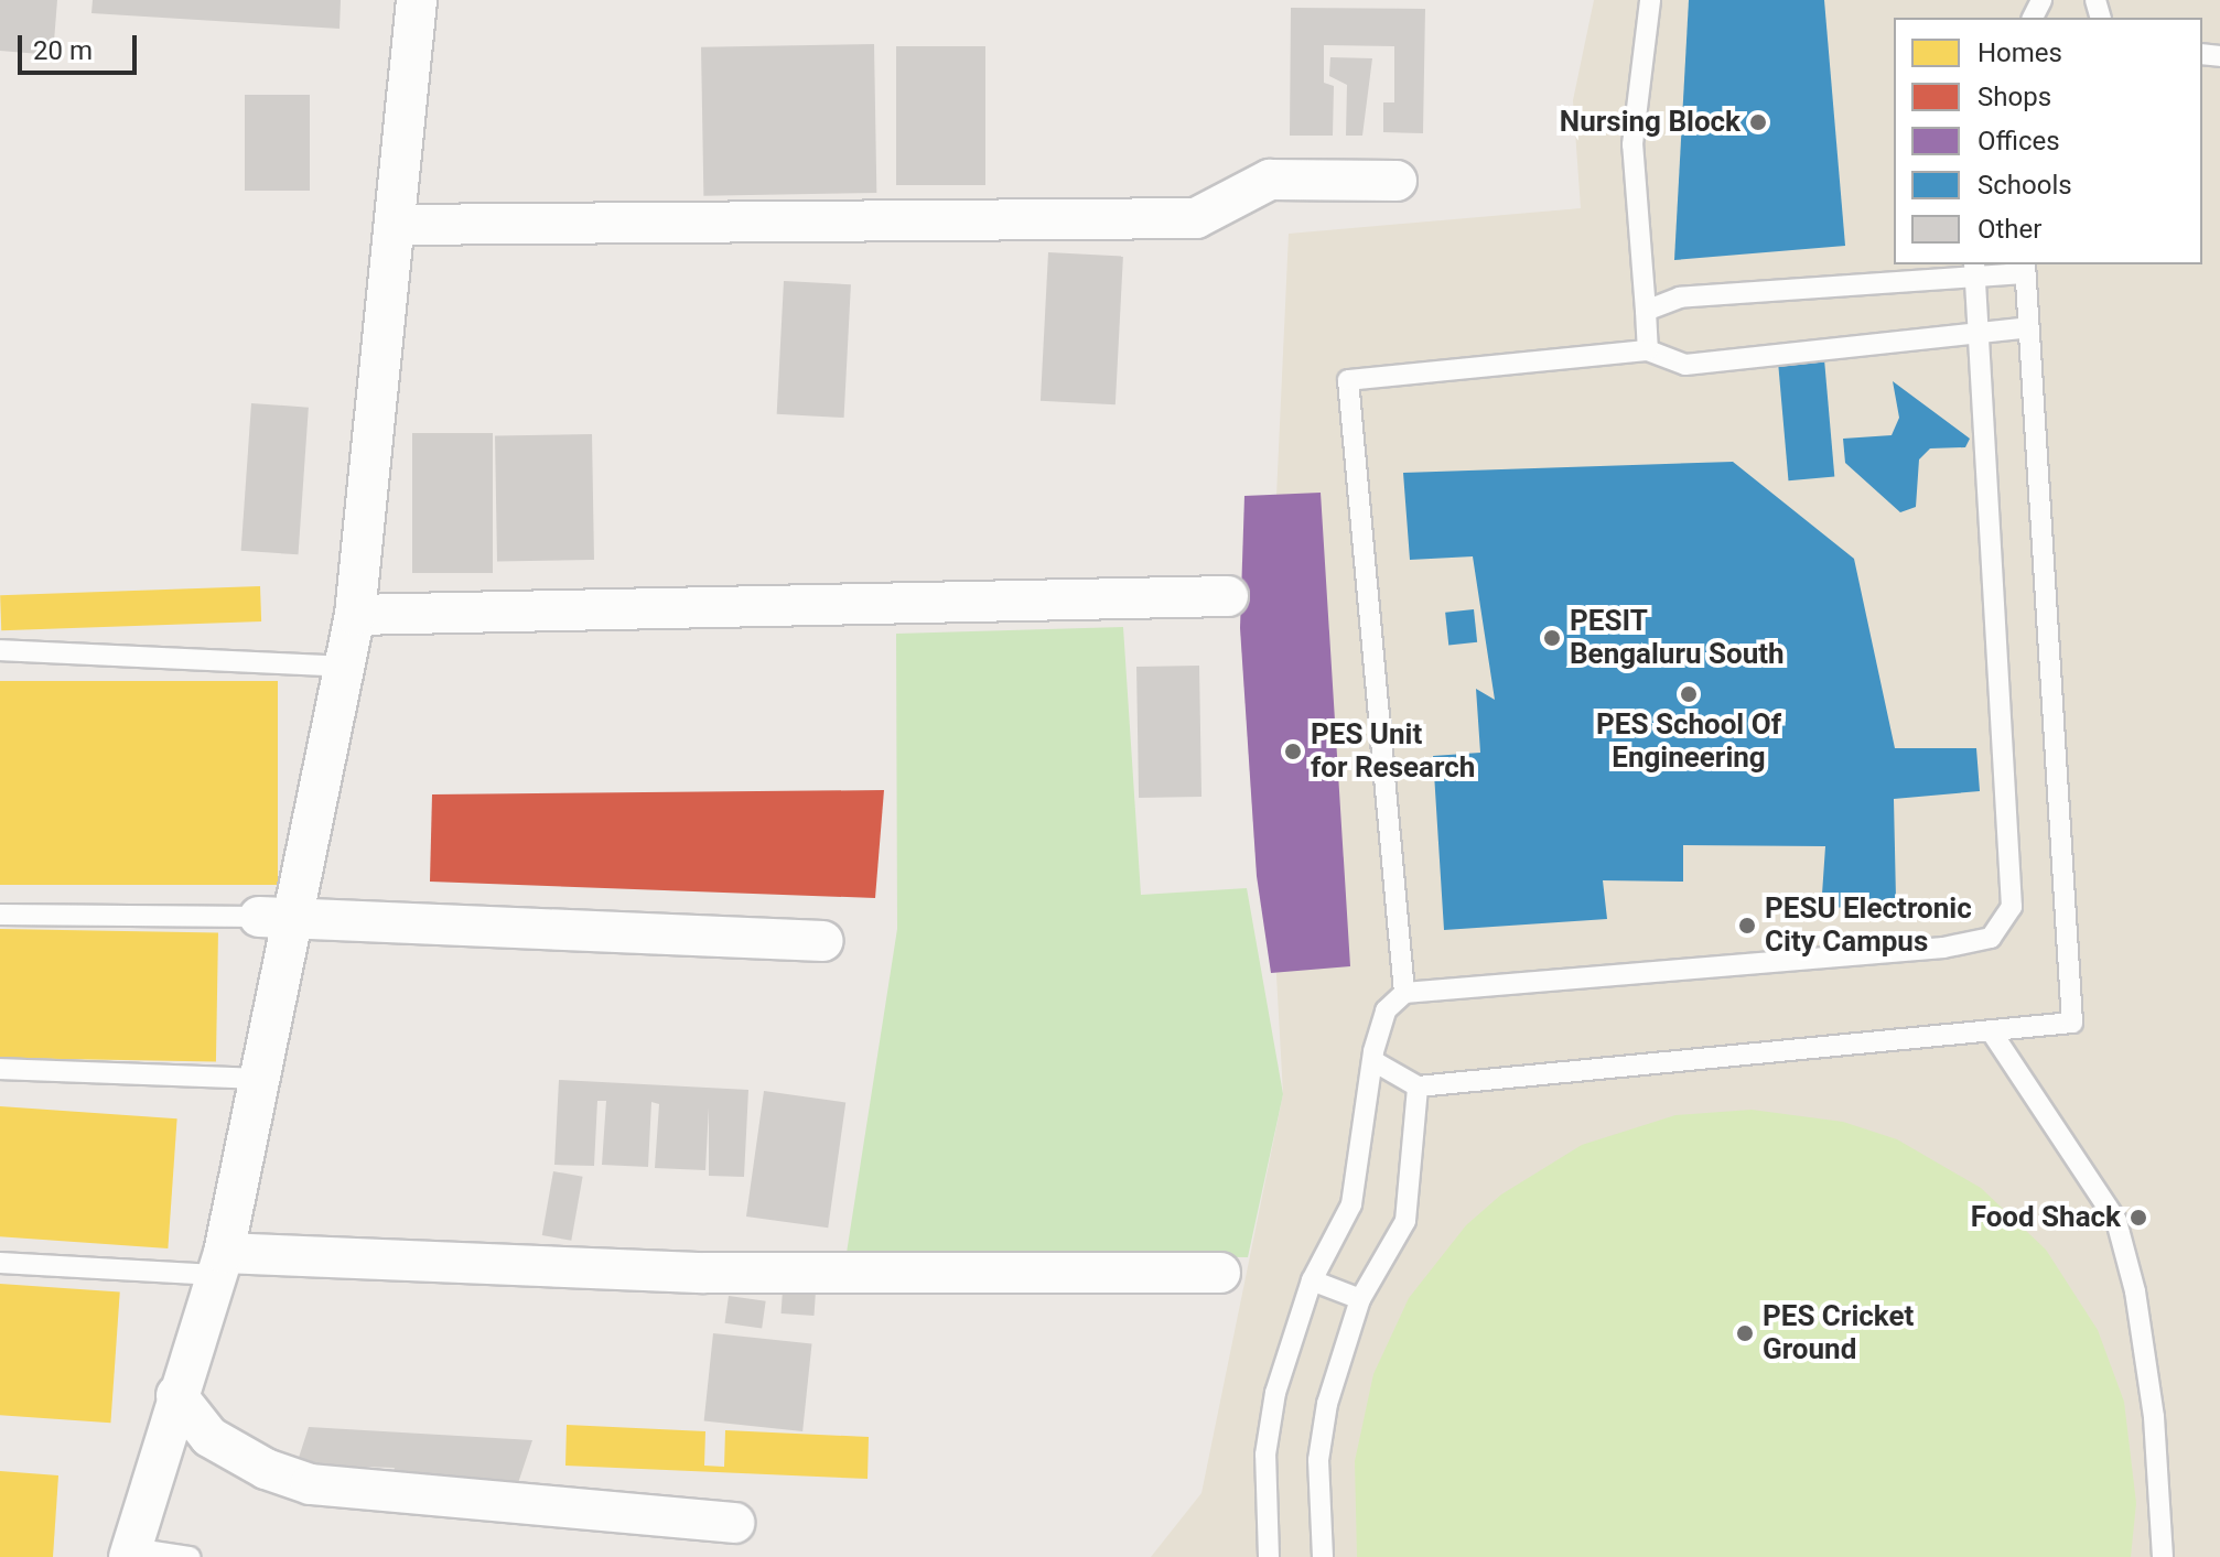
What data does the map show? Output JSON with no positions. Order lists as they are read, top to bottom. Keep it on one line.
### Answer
{"places":["Nursing Block","PESIT Bengaluru South","PES School Of Engineering","PES Unit for Research","PESU Electronic City Campus","Food Shack","PES Cricket Ground"],"legend":["Homes","Shops","Offices","Schools","Other"],"scale_bar":"20 m"}
